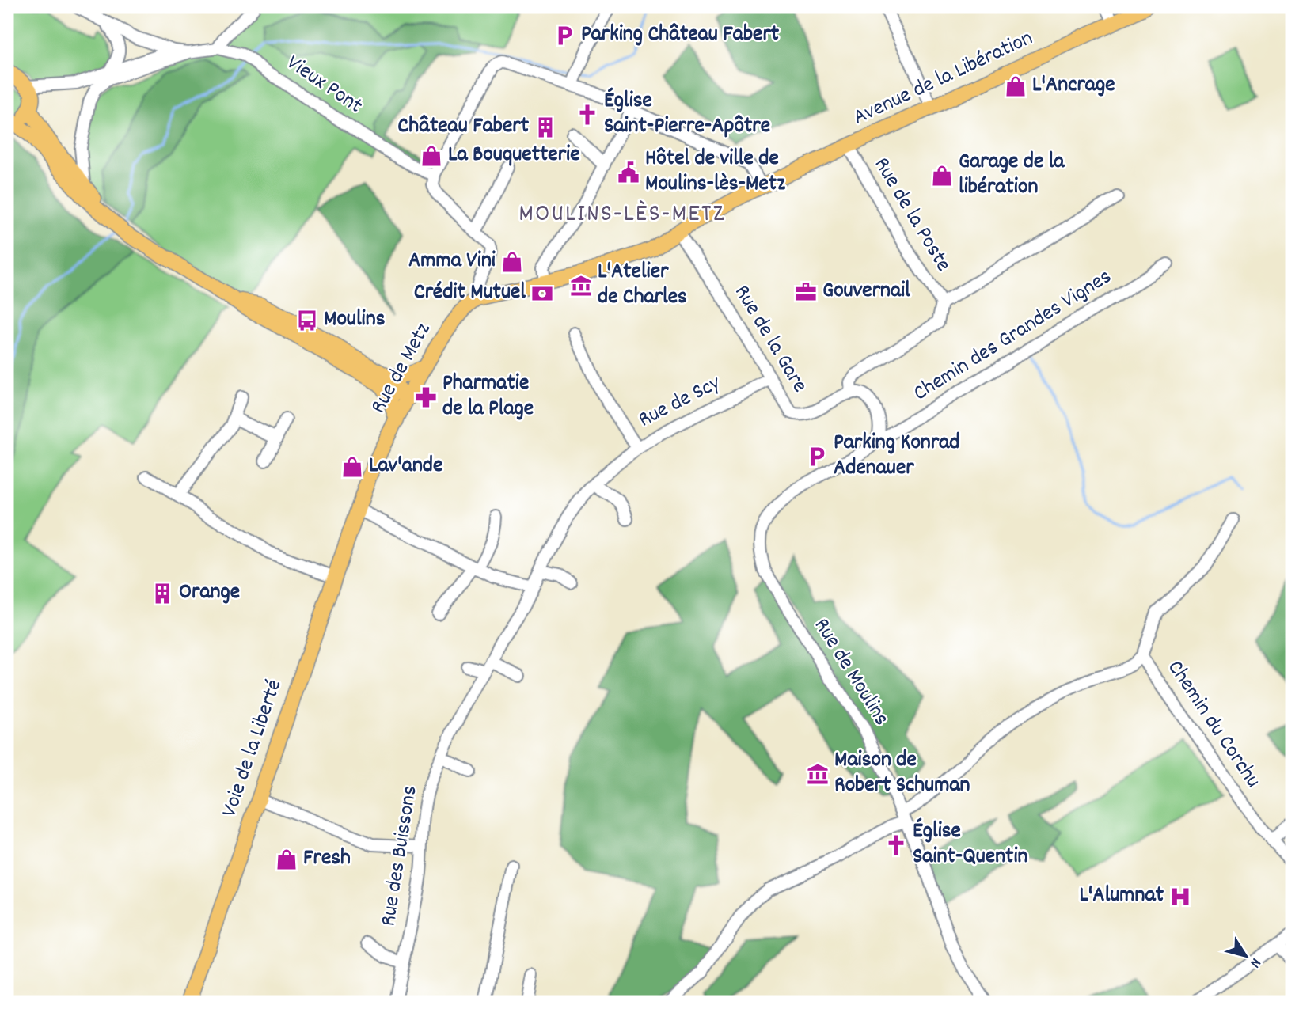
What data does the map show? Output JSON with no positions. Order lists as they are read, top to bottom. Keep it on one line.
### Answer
{"streets":{"main road":["Avenue de la Libération","Rue de Metz","Voie de la Liberté"],"street":["Vieux Pont","Rue de la Poste","Chemin des Grandes Vignes","Rue de la Gare","Rue de Scy","Rue de Moulins","Chemin du Corchu","Rue des Buissons"]},"crossings":[["Avenue de la Libération","Rue de la Poste"],["Avenue de la Libération","Rue de la Gare"],["Avenue de la Libération","Rue de Metz"],["Chemin des Grandes Vignes","Rue de Moulins"],["Rue de la Gare","Rue de Scy"],["Rue de Metz","Voie de la Liberté"],["Rue de Scy","Rue des Buissons"]],"districts":["MOULINS-LÈS-METZ"],"places":{"parking":["Parking Château Fabert","Parking Konrad Adenauer"],"shop":["L'Ancrage","La Bouquetterie","Garage de la libération","Amma Vini","Lav'ande","Fresh"],"church":["Église Saint-Pierre-Apôtre","Église Saint-Quentin"],"building":["Château Fabert","Orange"],"public building":["Hôtel de ville de Moulins-lès-Metz"],"museum":["L'Atelier de Charles","Maison de Robert Schuman"],"office":["Gouvernail"],"bank":["Crédit Mutuel"],"bus stop":["Moulins"],"pharmacy":["Pharmatie de la Plage"],"hospital":["L'Alumnat"]},"north":"bottom right"}
